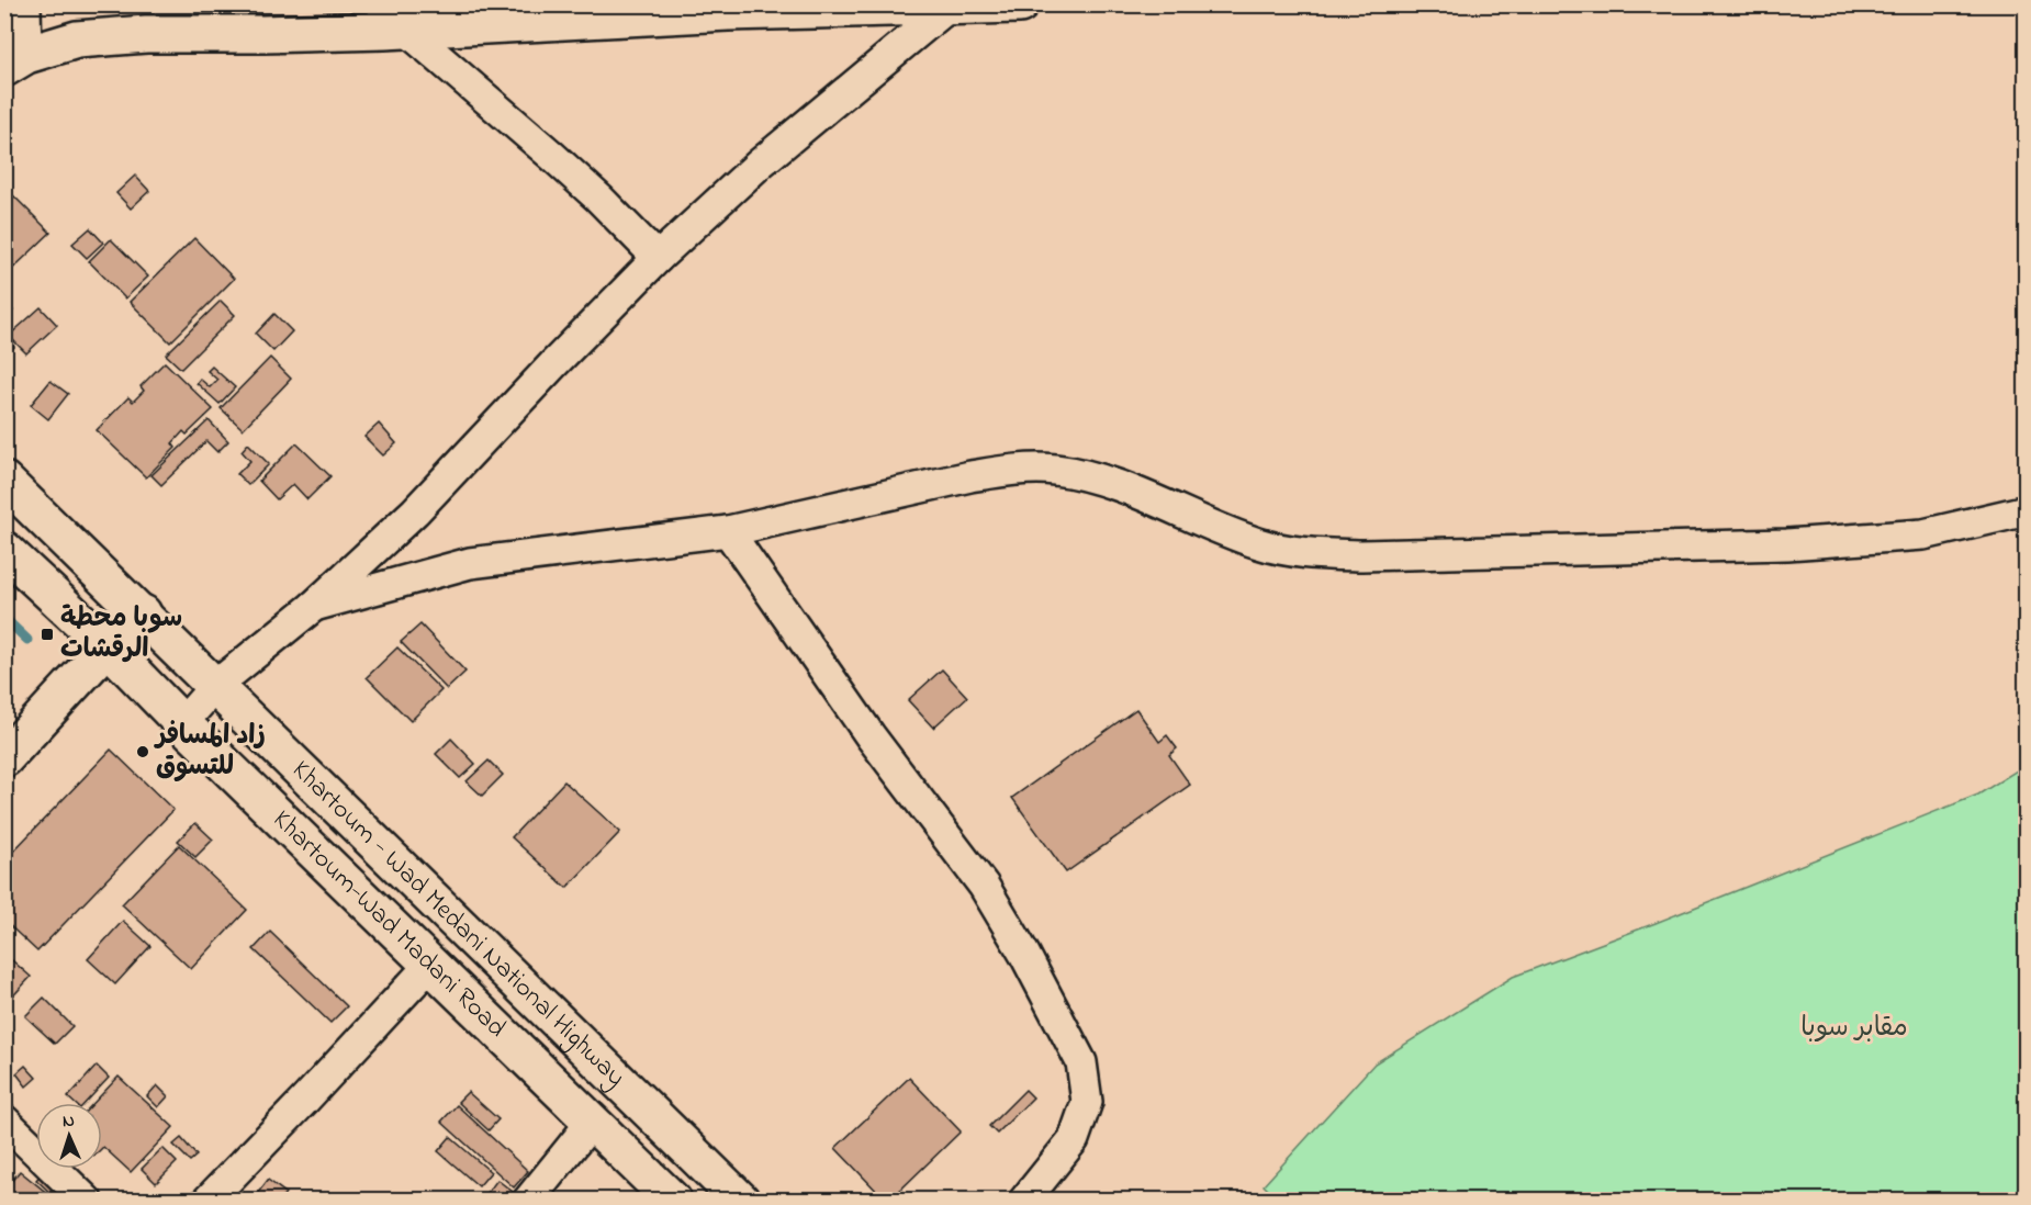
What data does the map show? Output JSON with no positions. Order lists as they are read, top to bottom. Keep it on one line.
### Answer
{"streets":{"main road":["Khartoum-Wad Madani Road","Khartoum - Wad Medani National Highway"]},"parks":["مقابر سوبا"],"places":{"transit":["سوبا محطة الرقشات"],"other":["زاد المسافر للتسوق"]},"north":"top"}
